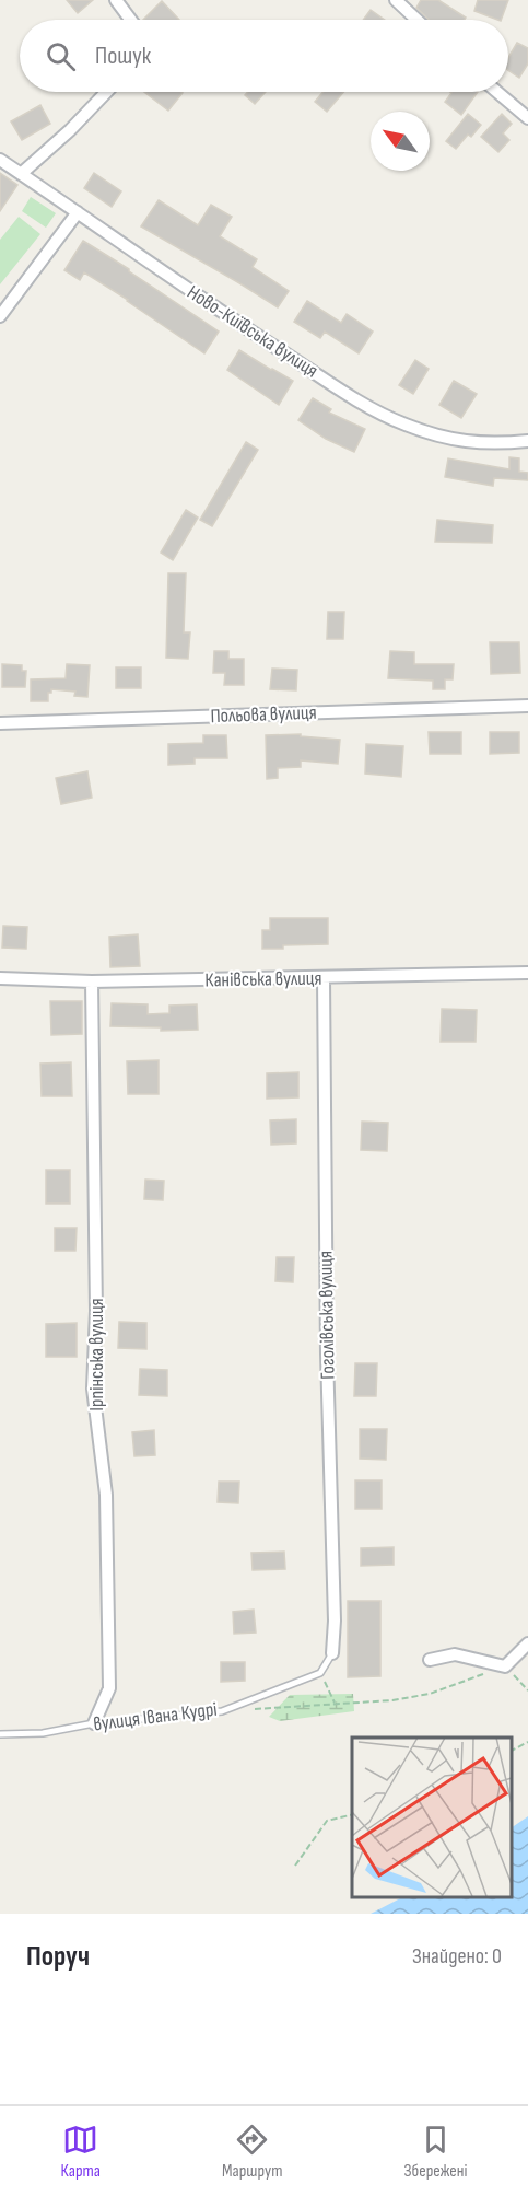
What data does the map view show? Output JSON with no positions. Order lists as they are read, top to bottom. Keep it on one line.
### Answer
{"streets":{"street":["Ново-Київська вулиця","Польова вулиця","Канівська вулиця","Гоголівська вулиця","Ірпінська вулиця"],"lane":["вулиця Івана Кудрі"]},"crossings":[["Канівська вулиця","Гоголівська вулиця"],["Канівська вулиця","Ірпінська вулиця"],["Ірпінська вулиця","вулиця Івана Кудрі"]],"north":"top left","page":{"search":"Пошук","heading":["Поруч","Знайдено: 0"],"nav":["Карта","Маршрут","Збережені"]}}
